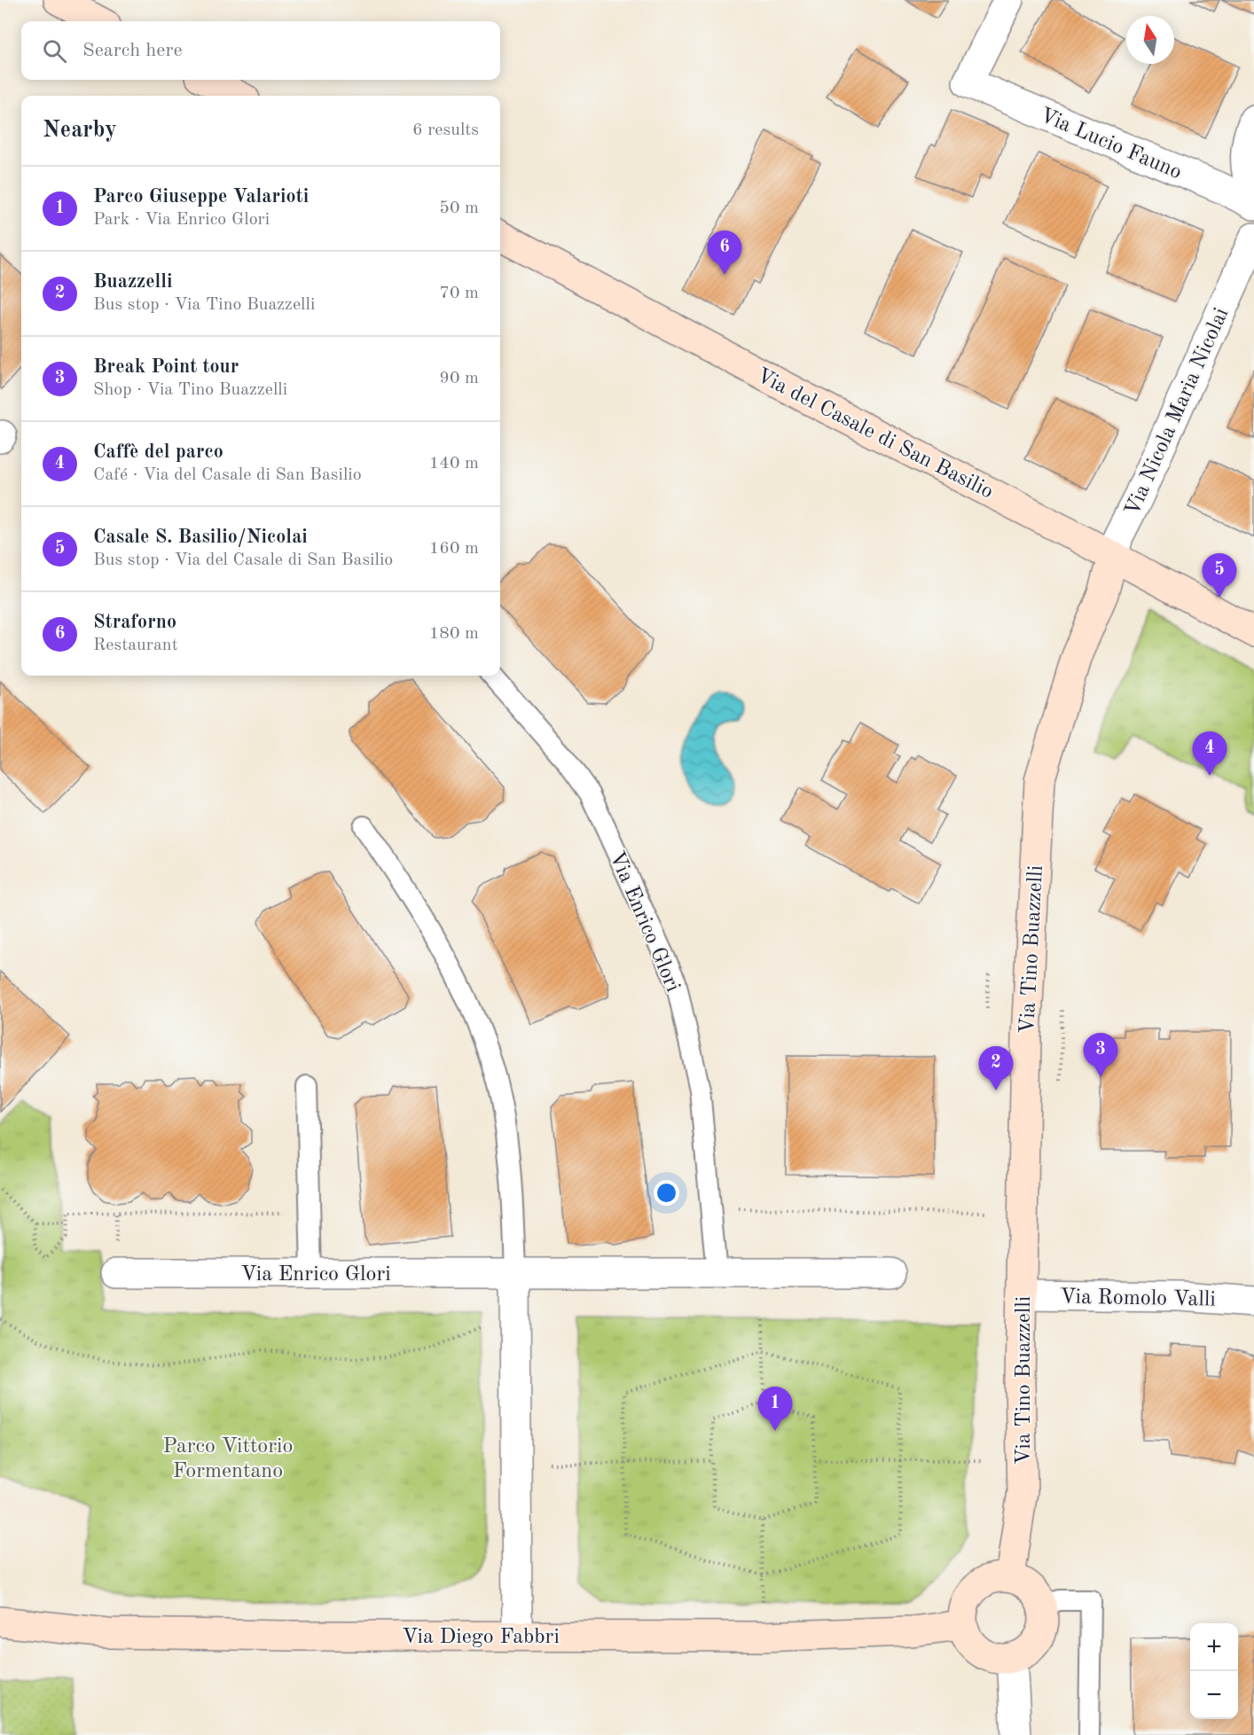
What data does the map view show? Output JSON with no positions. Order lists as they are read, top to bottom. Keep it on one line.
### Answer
{"streets":{"street":["Via Lucio Fauno","Via Nicola Maria Nicolai","Via del Casale di San Basilio","Via Enrico Glori","Via Tino Buazzelli","Via Romolo Valli","Via Diego Fabbri"]},"crossings":[["Via Nicola Maria Nicolai","Via del Casale di San Basilio"],["Via Nicola Maria Nicolai","Via Tino Buazzelli"],["Via del Casale di San Basilio","Via Tino Buazzelli"],["Via Tino Buazzelli","Via Romolo Valli"],["Via Tino Buazzelli","Via Diego Fabbri"]],"parks":["Parco Vittorio Formentano"],"north":"top","page":{"search":"Search here","heading":["Nearby","6 results"],"list":[{"mark":"1","name":"Parco Giuseppe Valarioti","note":"Park · Via Enrico Glori","value":"50 m"},{"mark":"2","name":"Buazzelli","note":"Bus stop · Via Tino Buazzelli","value":"70 m"},{"mark":"3","name":"Break Point tour","note":"Shop · Via Tino Buazzelli","value":"90 m"},{"mark":"4","name":"Caffè del parco","note":"Café · Via del Casale di San Basilio","value":"140 m"},{"mark":"5","name":"Casale S. Basilio/Nicolai","note":"Bus stop · Via del Casale di San Basilio","value":"160 m"},{"mark":"6","name":"Straforno","note":"Restaurant","value":"180 m"}],"pins":["6","5","4","3","2","1"],"map_buttons":["+","−"]}}
